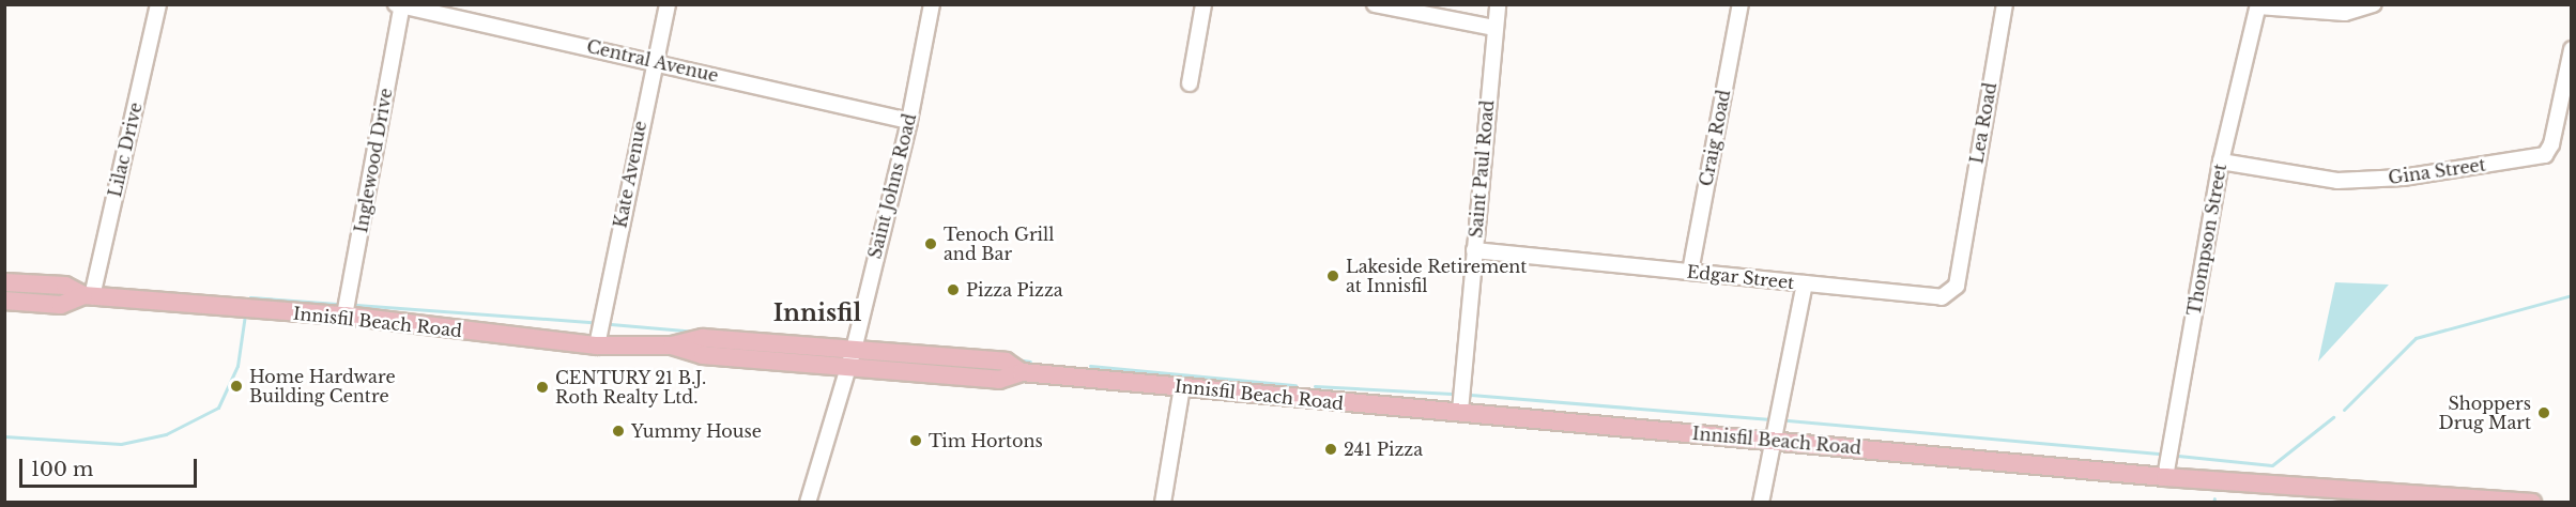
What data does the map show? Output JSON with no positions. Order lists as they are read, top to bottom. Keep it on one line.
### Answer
{"streets":{"main road":["Innisfil Beach Road"],"street":["Central Avenue","Lea Road","Craig Road","Lilac Drive","Inglewood Drive","Saint Paul Road","Gina Street","Kate Avenue","Saint Johns Road","Thompson Street","Edgar Street"]},"crossings":[["Central Avenue","Inglewood Drive"],["Central Avenue","Kate Avenue"],["Central Avenue","Saint Johns Road"],["Lea Road","Edgar Street"],["Craig Road","Edgar Street"],["Lilac Drive","Innisfil Beach Road"],["Inglewood Drive","Innisfil Beach Road"],["Saint Paul Road","Edgar Street"],["Saint Paul Road","Innisfil Beach Road"],["Gina Street","Thompson Street"],["Kate Avenue","Innisfil Beach Road"],["Saint Johns Road","Innisfil Beach Road"],["Thompson Street","Innisfil Beach Road"]],"districts":["Innisfil"],"places":["Tenoch Grill and Bar","Lakeside Retirement at Innisfil","Pizza Pizza","Home Hardware Building Centre","CENTURY 21 B.J. Roth Realty Ltd.","Shoppers Drug Mart","Yummy House","Tim Hortons","241 Pizza"],"scale_bar":"100 m"}
